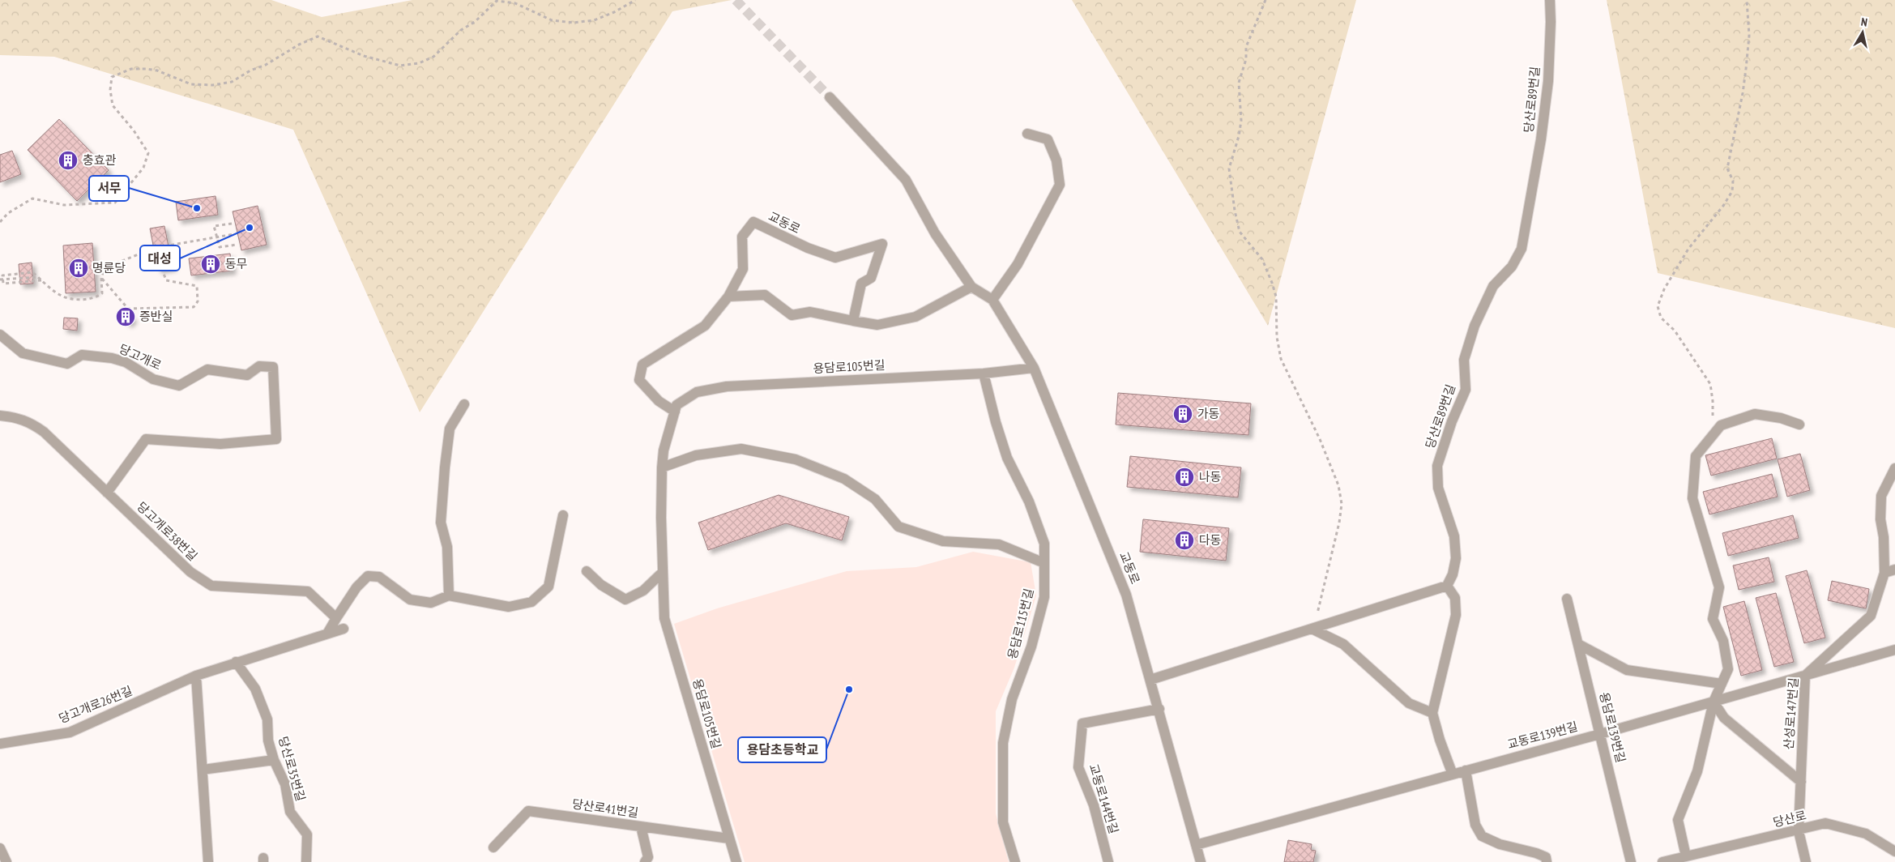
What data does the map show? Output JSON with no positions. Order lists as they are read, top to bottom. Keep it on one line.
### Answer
{"streets":{"street":["당산로89번길","교동로","당고개로","용담로105번길","당고개로38번길","용담로115번길","당고개로26번길","산성로147번길","용담로139번길","교동로139번길","당산로35번길","교동로144번길","당산로41번길","당산로"]},"crossings":[["교동로","용담로105번길"],["교동로","교동로139번길"],["교동로","교동로144번길"],["당고개로","당고개로38번길"],["용담로105번길","용담로115번길"],["용담로105번길","당산로41번길"],["당고개로26번길","당산로35번길"],["산성로147번길","교동로139번길"],["산성로147번길","당산로"],["용담로139번길","교동로139번길"]],"places":{"building":["충효관","동무","명륜당","증반실","가동","나동","다동"],"other":["서무","대성","용담초등학교"]},"north":"top"}
